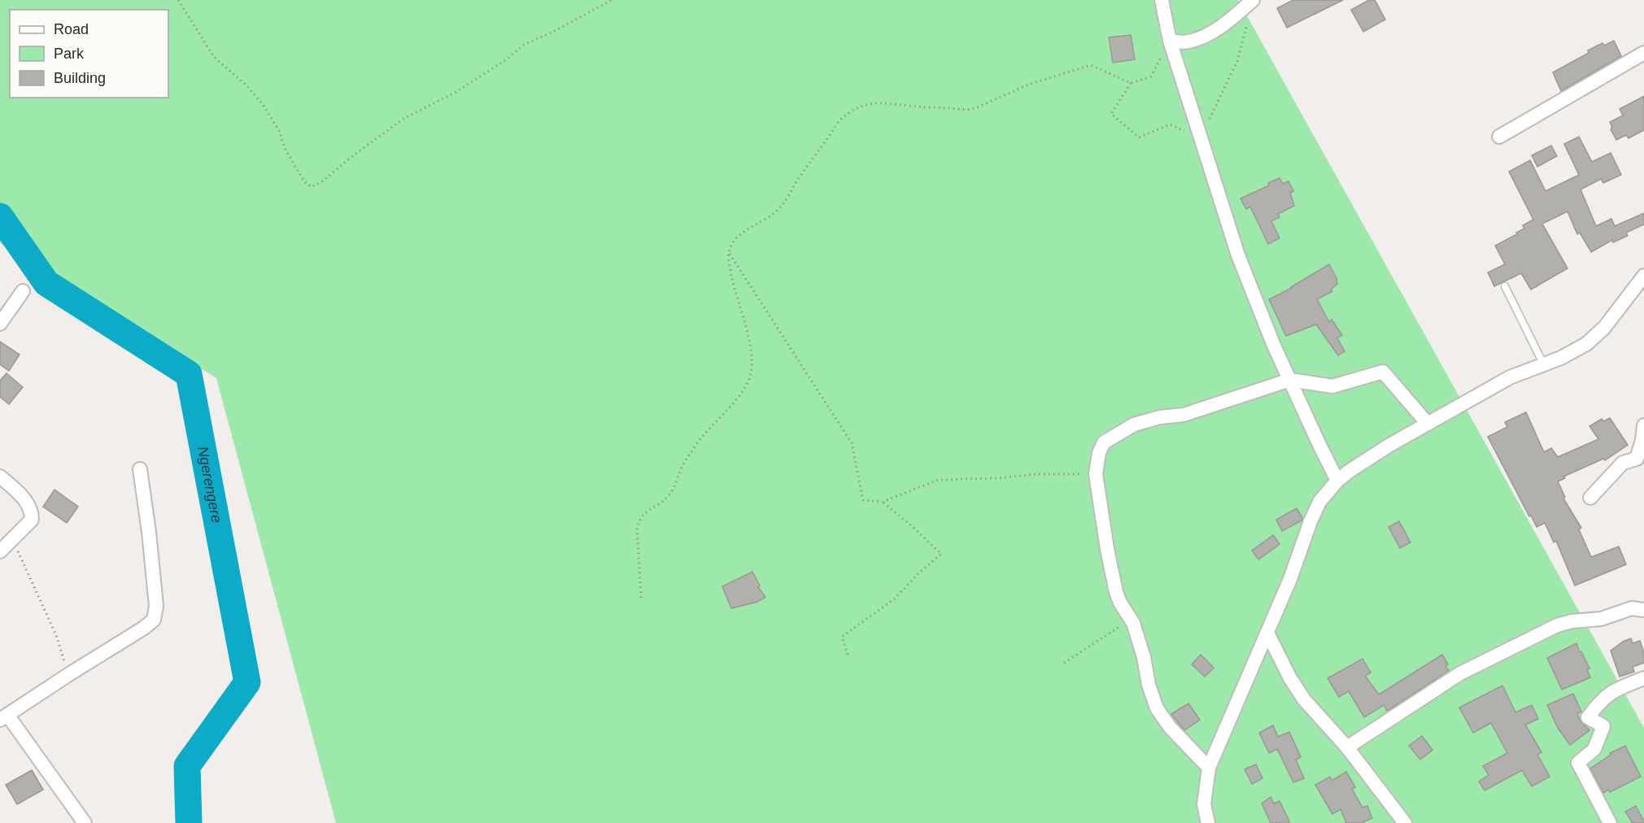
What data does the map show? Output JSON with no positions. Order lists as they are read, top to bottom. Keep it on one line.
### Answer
{"water":["Ngerengere"],"legend":["Road","Park","Building"]}
